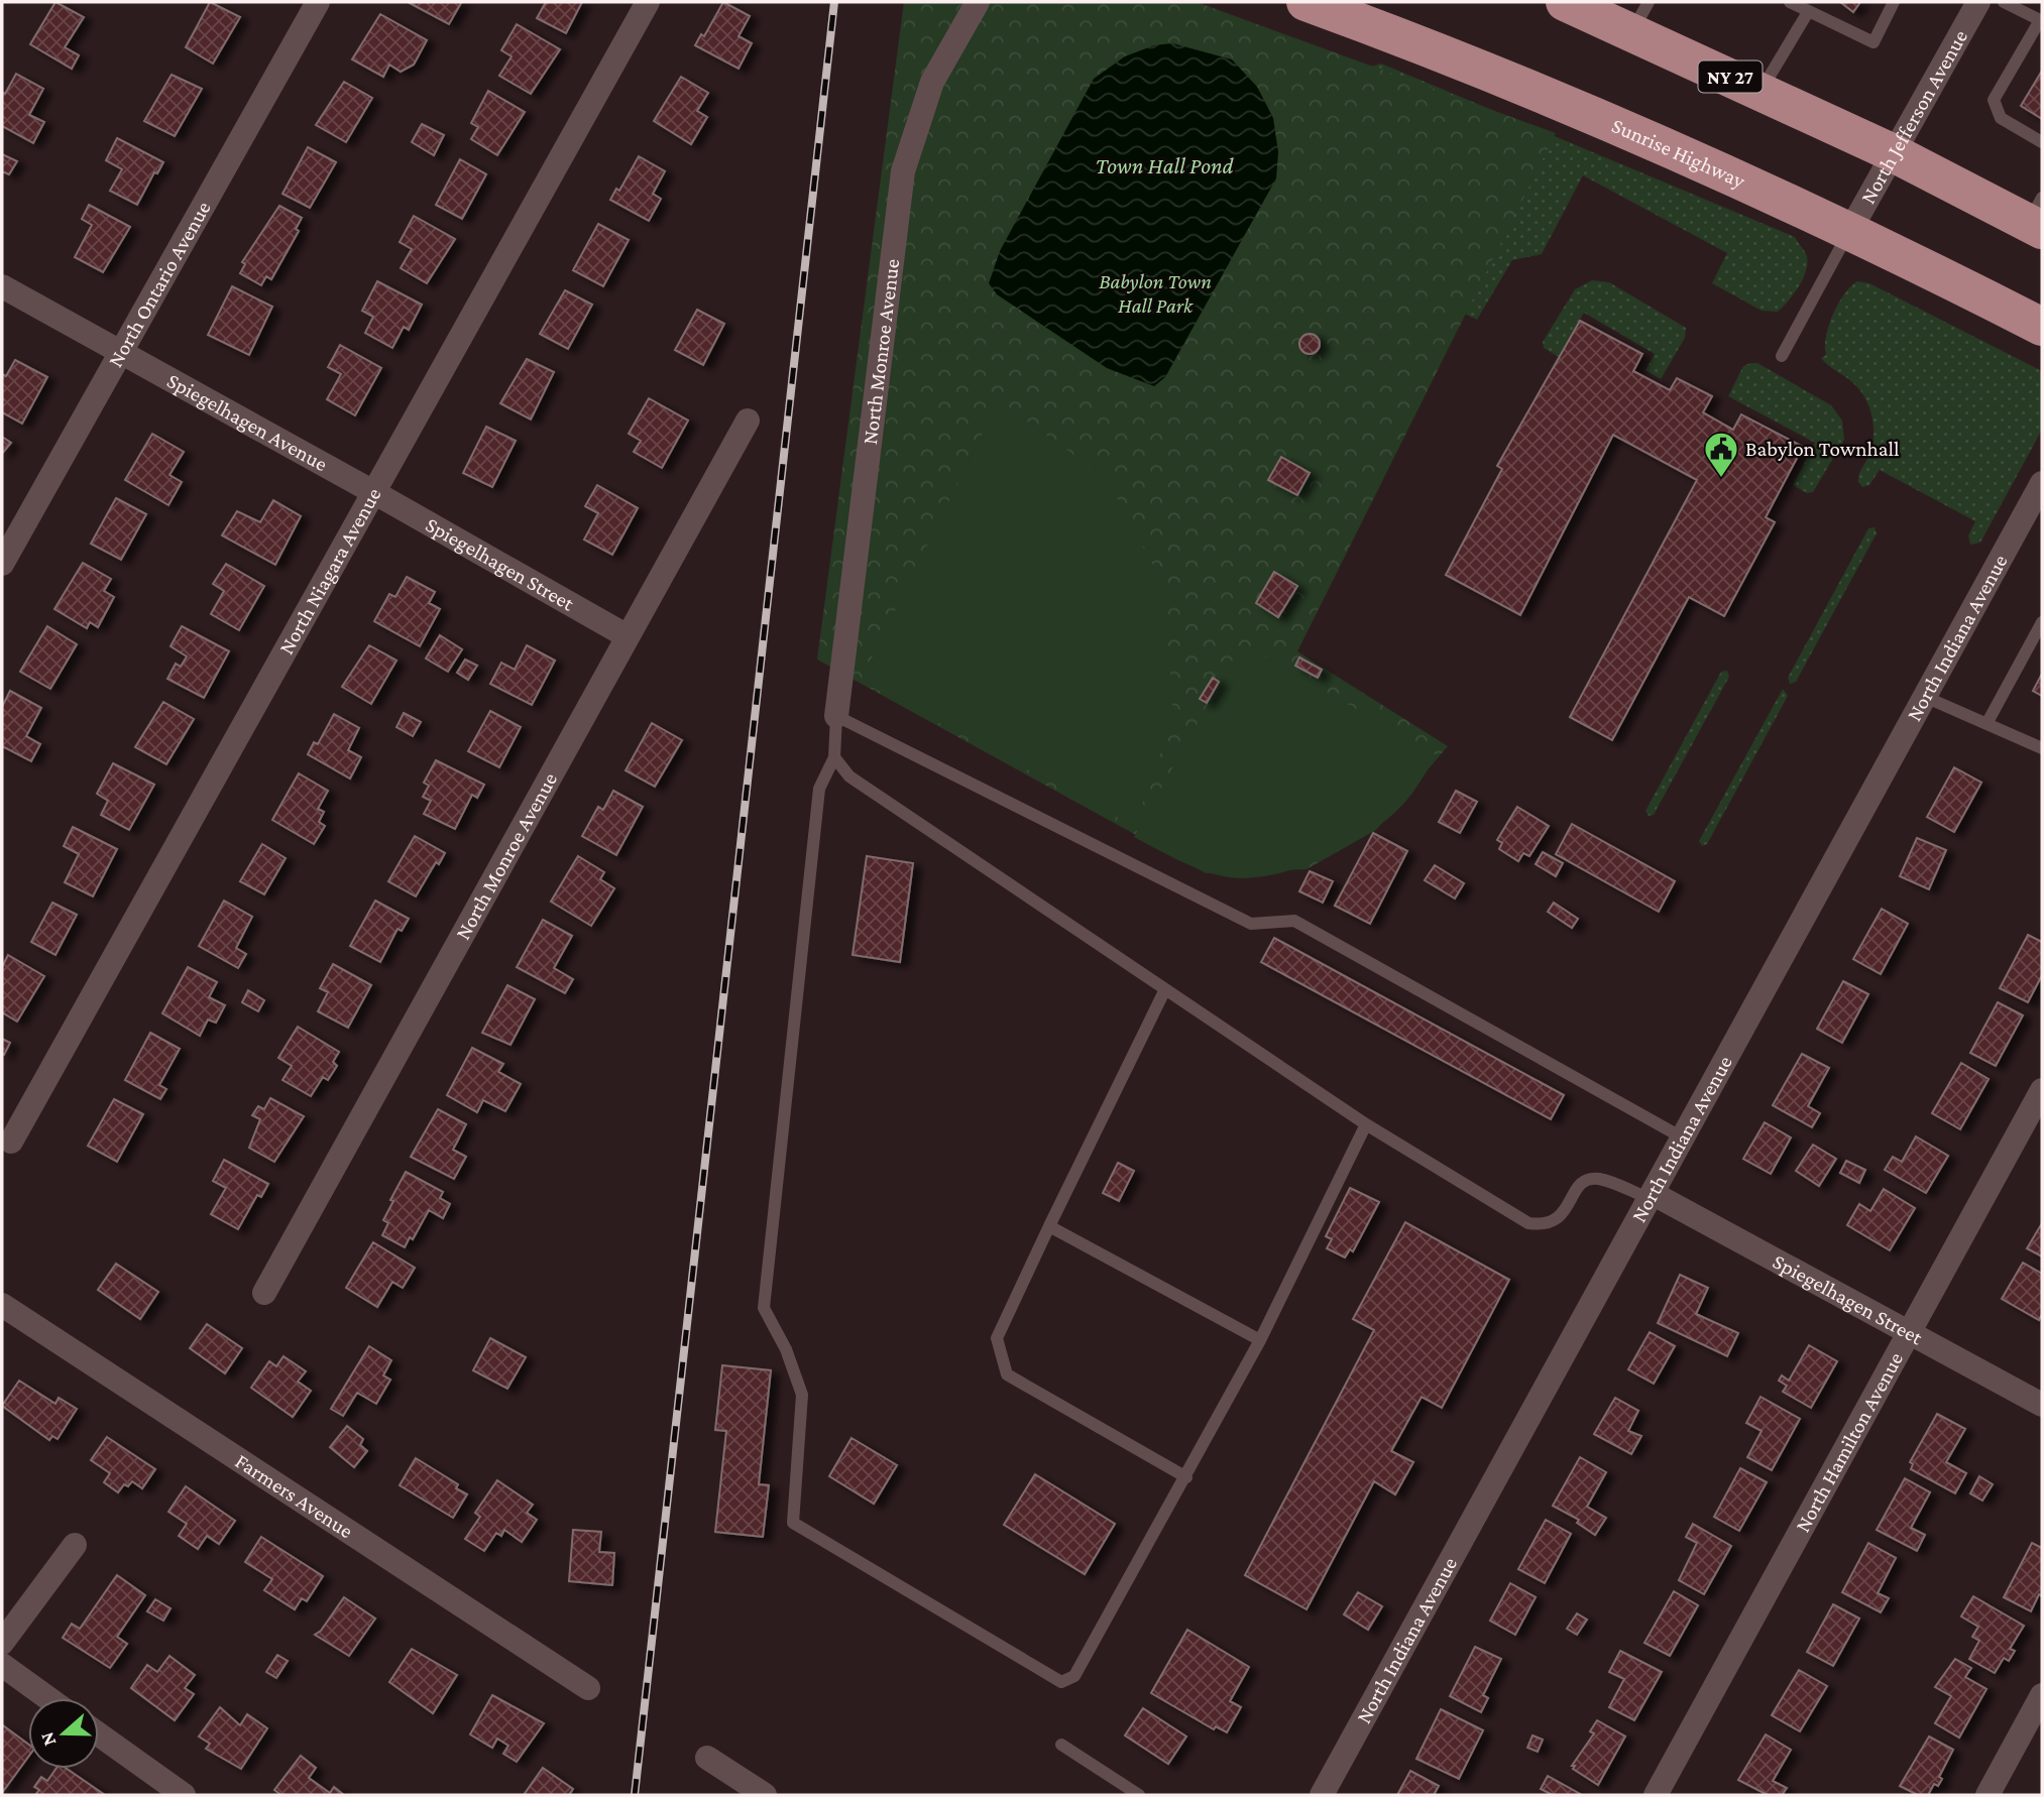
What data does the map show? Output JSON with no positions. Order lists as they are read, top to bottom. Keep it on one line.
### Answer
{"streets":{"highway":["NY 27","Sunrise Highway"],"street":["North Jefferson Avenue","North Ontario Avenue","North Monroe Avenue","Spiegelhagen Avenue","Spiegelhagen Street","North Niagara Avenue","North Indiana Avenue","North Hamilton Avenue","Farmers Avenue"]},"crossings":[["NY 27","North Jefferson Avenue"],["North Jefferson Avenue","Sunrise Highway"],["North Ontario Avenue","Spiegelhagen Avenue"],["North Monroe Avenue","Spiegelhagen Street"],["Spiegelhagen Avenue","Spiegelhagen Street"],["Spiegelhagen Avenue","North Niagara Avenue"],["Spiegelhagen Street","North Niagara Avenue"],["Spiegelhagen Street","North Indiana Avenue"],["Spiegelhagen Street","North Hamilton Avenue"]],"water":["Town Hall Pond"],"parks":["Babylon Town Hall Park"],"places":{"public building":["Babylon Townhall"]},"north":"left"}
